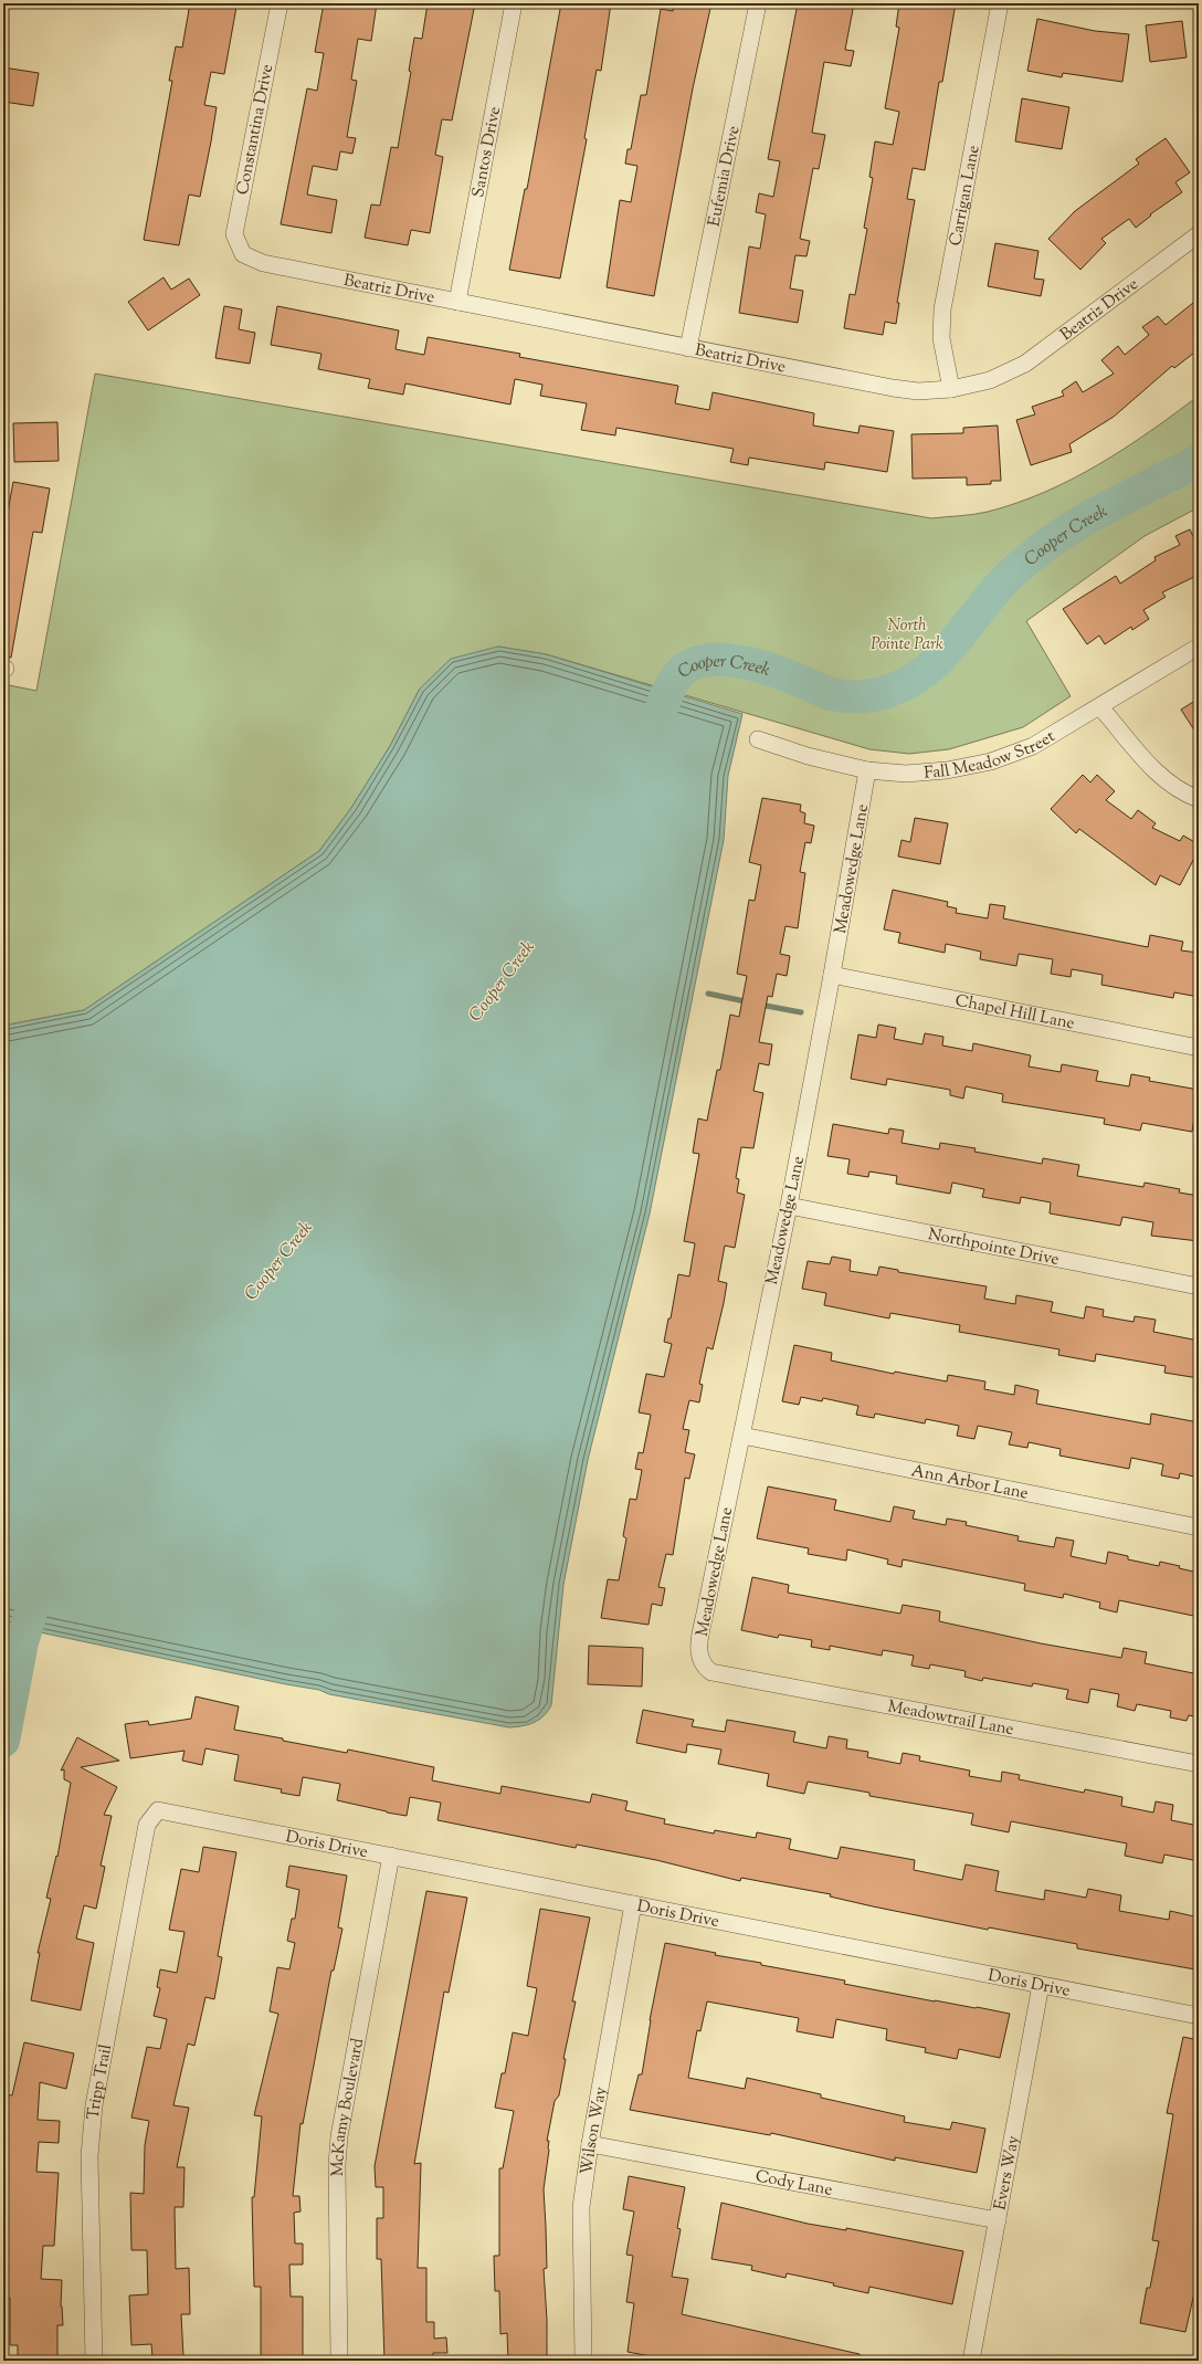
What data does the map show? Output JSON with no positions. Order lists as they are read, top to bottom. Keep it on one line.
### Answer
{"streets":{"street":["Constantina Drive","Santos Drive","Eufemia Drive","Carrigan Lane","Beatriz Drive","Fall Meadow Street","Meadowedge Lane","Chapel Hill Lane","Northpointe Drive","Ann Arbor Lane","Meadowtrail Lane","Doris Drive","Tripp Trail","McKamy Boulevard","Wilson Way","Evers Way","Cody Lane"]},"crossings":[["Constantina Drive","Beatriz Drive"],["Santos Drive","Beatriz Drive"],["Eufemia Drive","Beatriz Drive"],["Carrigan Lane","Beatriz Drive"],["Fall Meadow Street","Meadowedge Lane"],["Meadowedge Lane","Chapel Hill Lane"],["Meadowedge Lane","Northpointe Drive"],["Meadowedge Lane","Ann Arbor Lane"],["Meadowedge Lane","Meadowtrail Lane"],["Doris Drive","Tripp Trail"],["Doris Drive","McKamy Boulevard"],["Doris Drive","Wilson Way"],["Doris Drive","Evers Way"],["Wilson Way","Cody Lane"],["Evers Way","Cody Lane"]],"water":["Cooper Creek"],"parks":["North Pointe Park"]}
